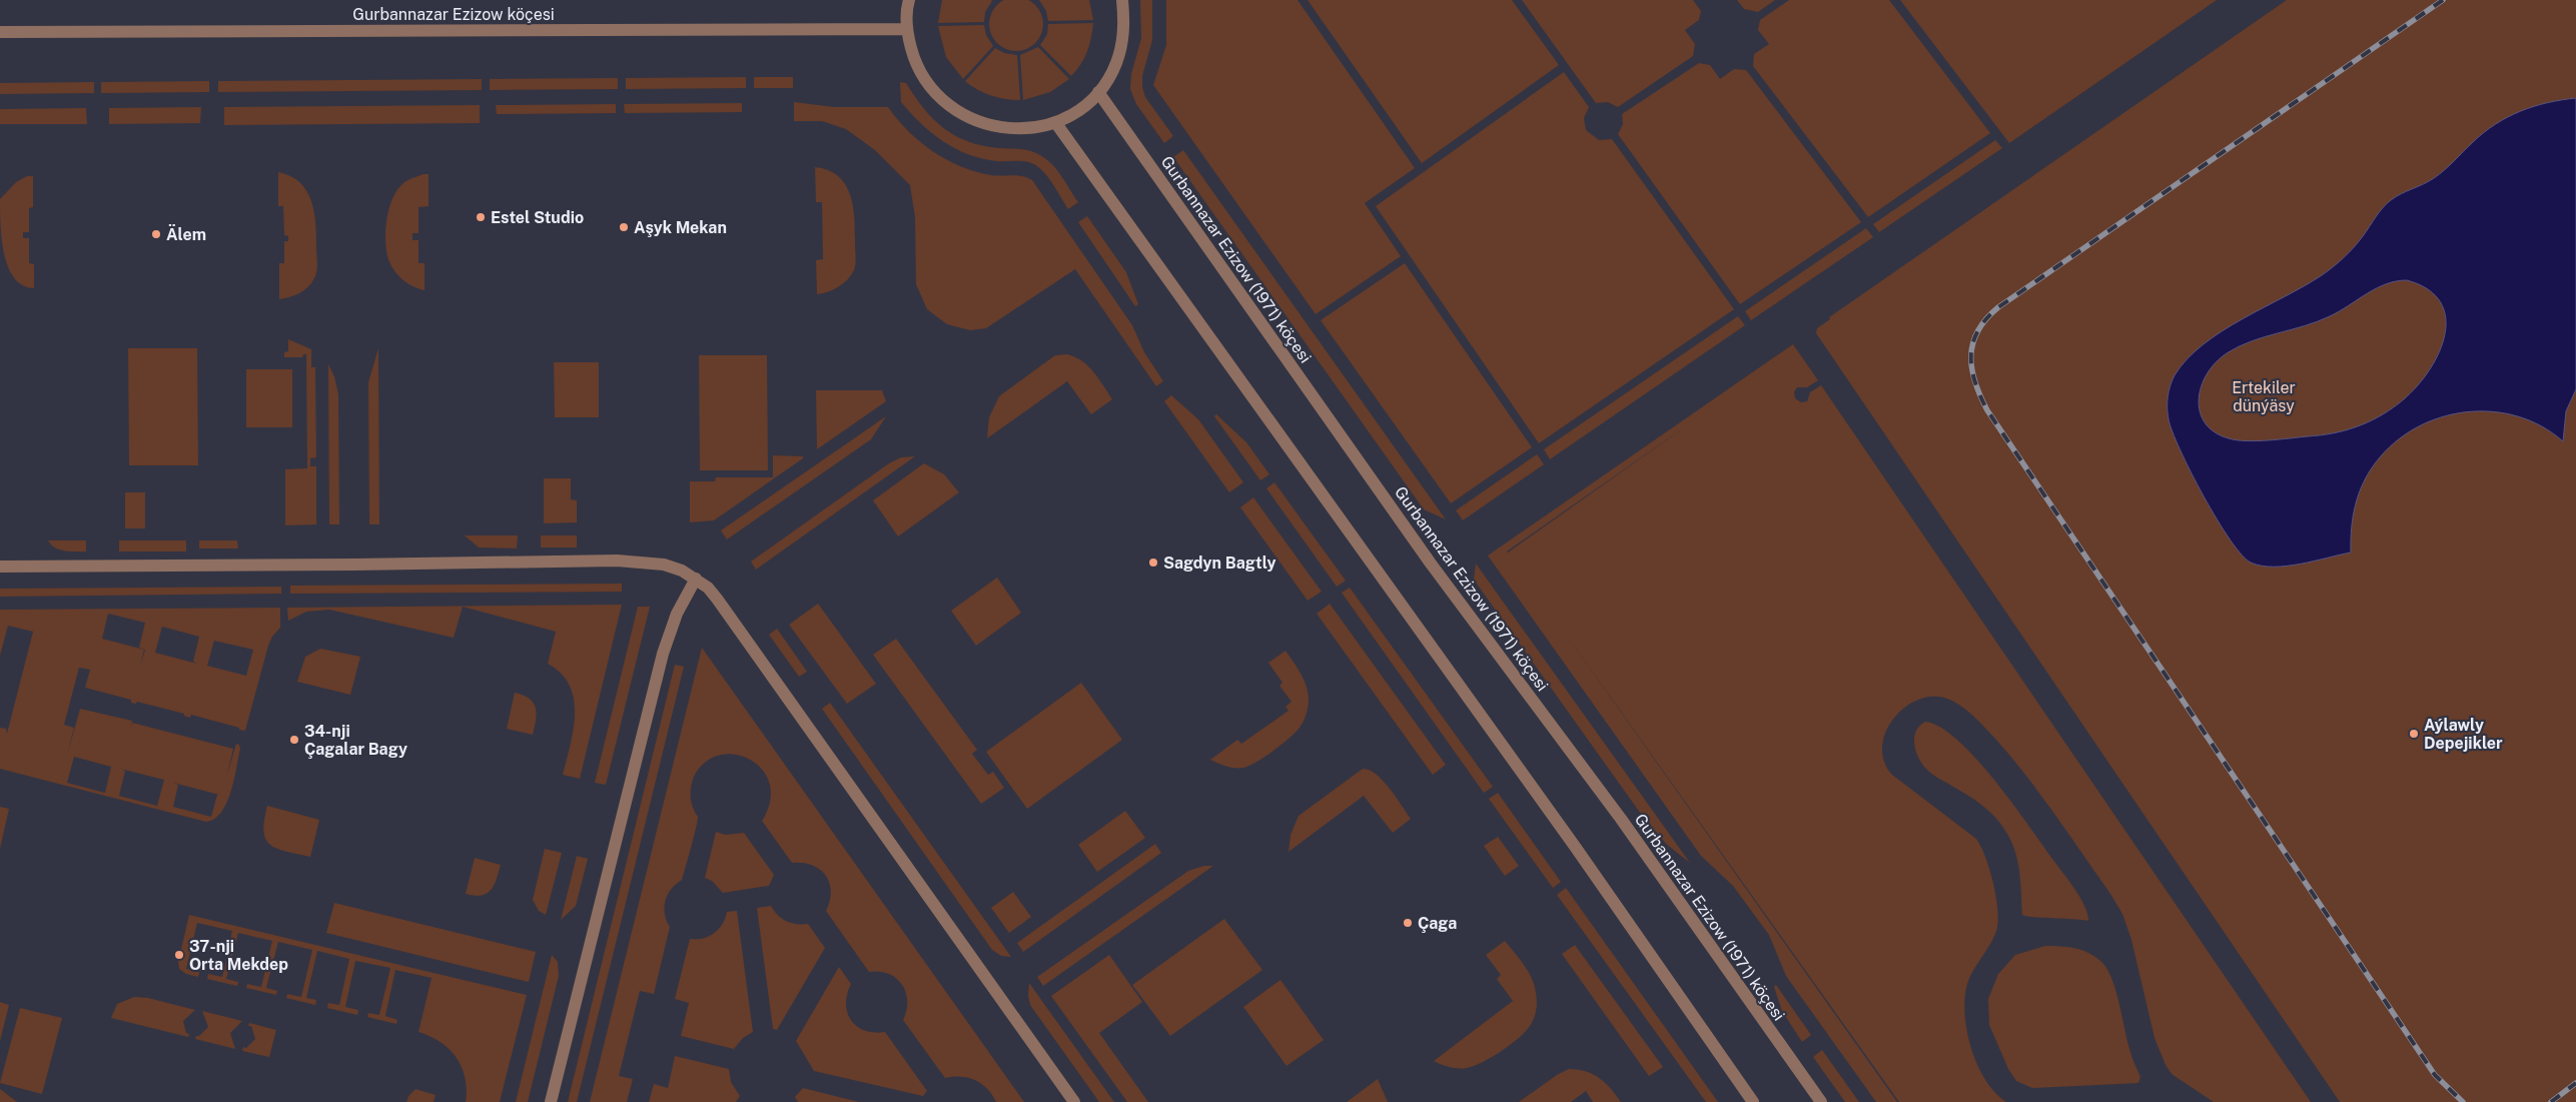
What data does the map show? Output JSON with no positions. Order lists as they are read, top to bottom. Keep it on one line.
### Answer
{"streets":{"street":["Gurbannazar Ezizow köçesi","Gurbannazar Ezizow (1971) köçesi"]},"parks":["Ertekiler dünýäsy"],"places":["Estel Studio","Aşyk Mekan","Älem","Sagdyn Bagtly","Aýlawly Depejikler","34-nji Çagalar Bagy","Çaga","37-nji Orta Mekdep"]}
